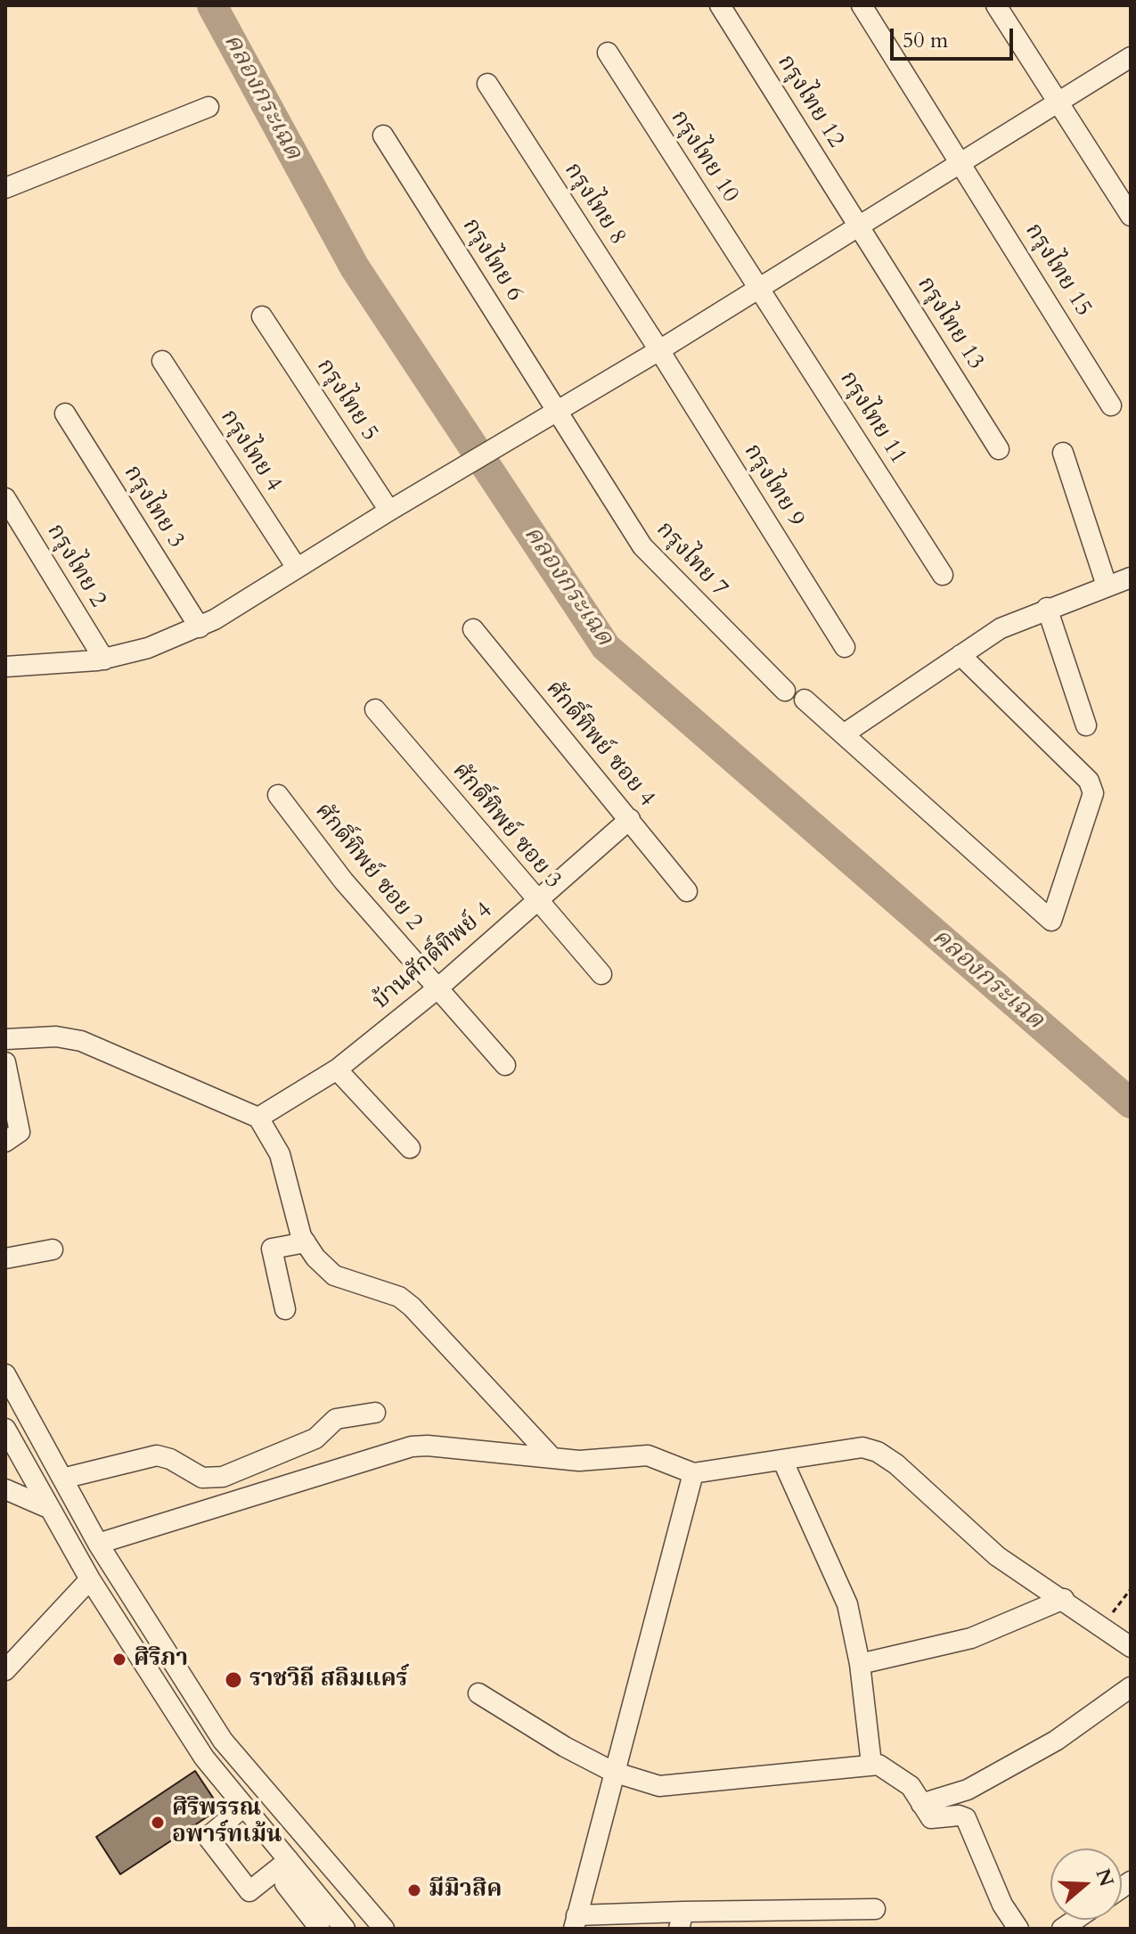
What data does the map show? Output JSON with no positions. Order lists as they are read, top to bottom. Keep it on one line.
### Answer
{"streets":{"street":["กรุงไทย 12","กรุงไทย 10","กรุงไทย 8","กรุงไทย 6","กรุงไทย 15","กรุงไทย 13","กรุงไทย 5","กรุงไทย 11","กรุงไทย 4","กรุงไทย 9","กรุงไทย 3","กรุงไทย 7","กรุงไทย 2","ศักดิ์ทิพย์ ซอย 4","ศักดิ์ทิพย์ ซอย 3","ศักดิ์ทิพย์ ซอย 2","บ้านศักดิ์ทิพย์ 4"]},"crossings":[["กรุงไทย 12","กรุงไทย 13"],["กรุงไทย 10","กรุงไทย 11"],["กรุงไทย 8","กรุงไทย 9"],["กรุงไทย 6","กรุงไทย 7"],["ศักดิ์ทิพย์ ซอย 4","บ้านศักดิ์ทิพย์ 4"],["ศักดิ์ทิพย์ ซอย 3","บ้านศักดิ์ทิพย์ 4"],["ศักดิ์ทิพย์ ซอย 2","บ้านศักดิ์ทิพย์ 4"]],"water":["คลองกระเฉด"],"places":["ศิริภา","ราชวิถี สลิมแคร์","ศิริพรรณ อพาร์ทเม้น","มีมิวสิค"],"scale_bar":"50 m","north":"right"}
